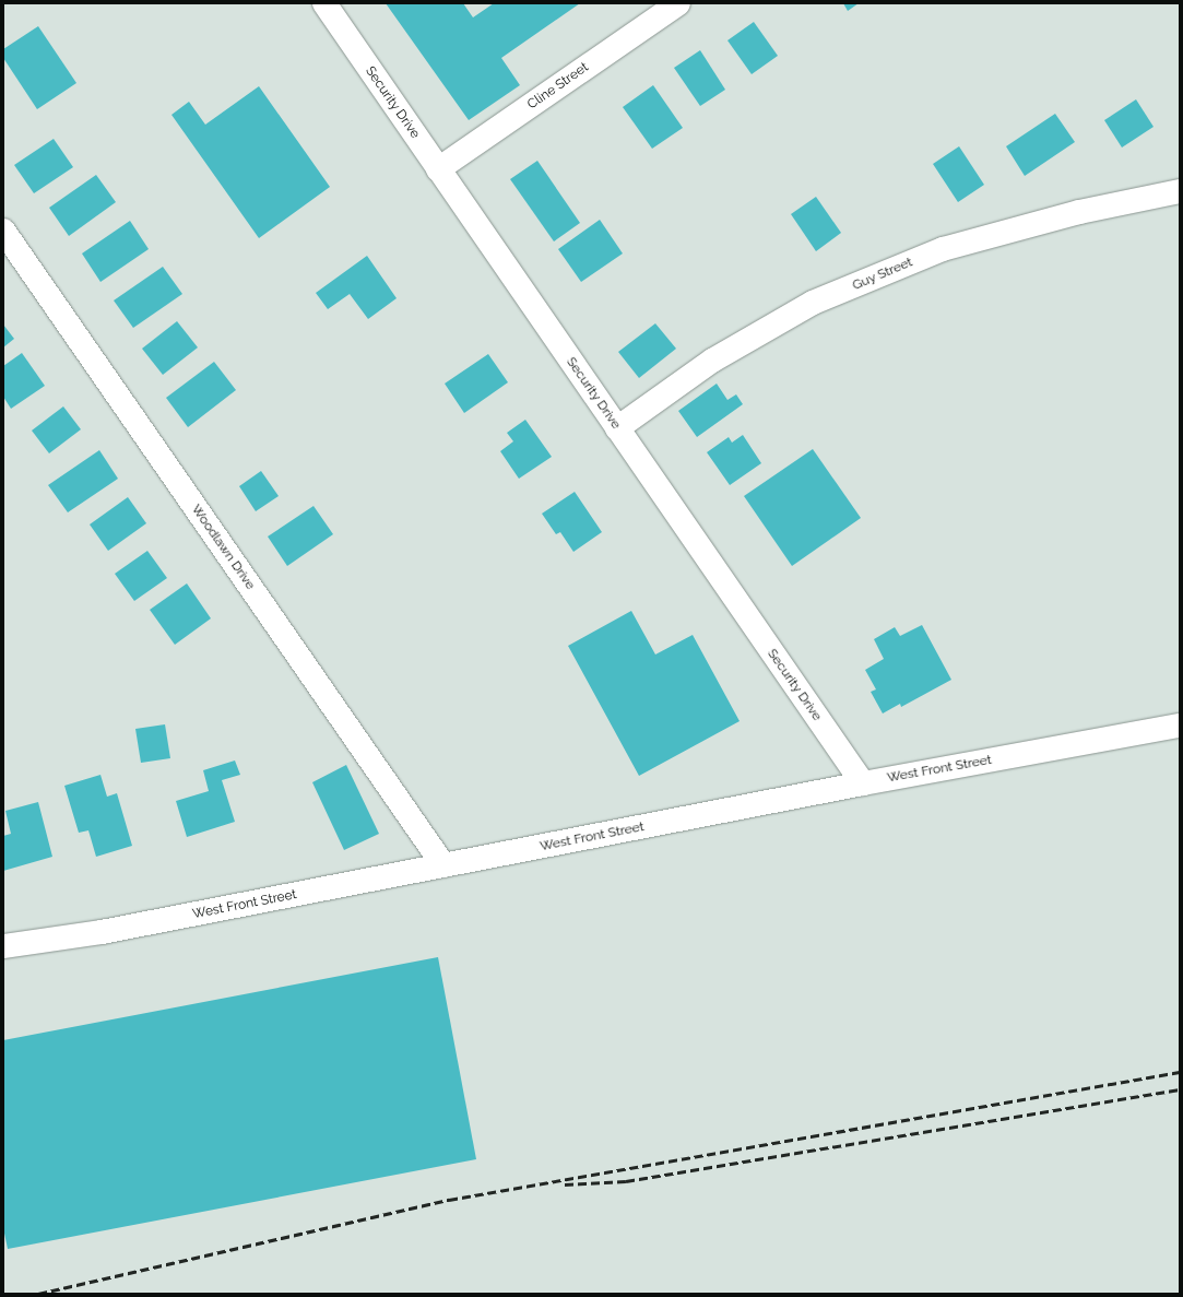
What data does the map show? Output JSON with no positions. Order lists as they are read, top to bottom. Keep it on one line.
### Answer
{"streets":{"street":["Cline Street","Security Drive","Guy Street","Woodlawn Drive","West Front Street"]},"crossings":[["Cline Street","Security Drive"],["Security Drive","Guy Street"],["Security Drive","West Front Street"],["Woodlawn Drive","West Front Street"]]}
